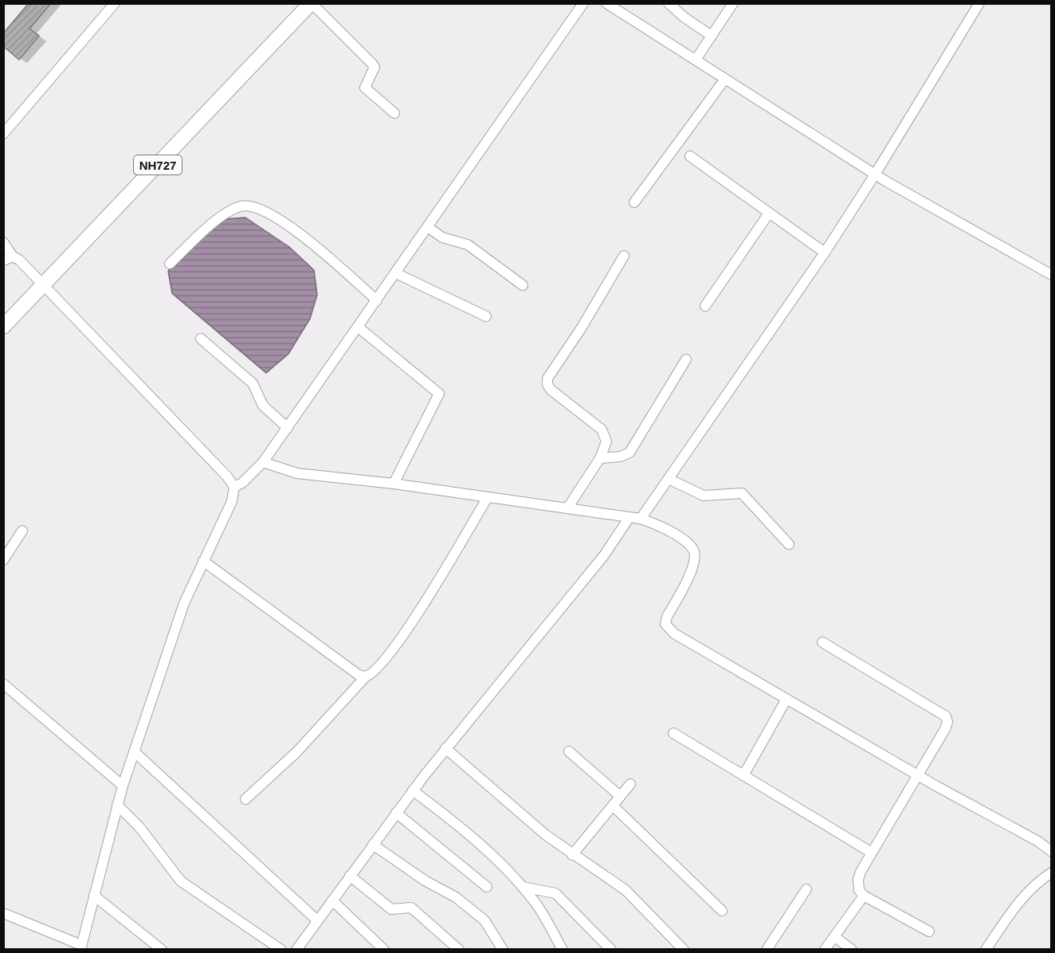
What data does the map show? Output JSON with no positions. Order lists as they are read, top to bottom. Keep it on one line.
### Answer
{"streets":{"highway":["NH727"]}}
